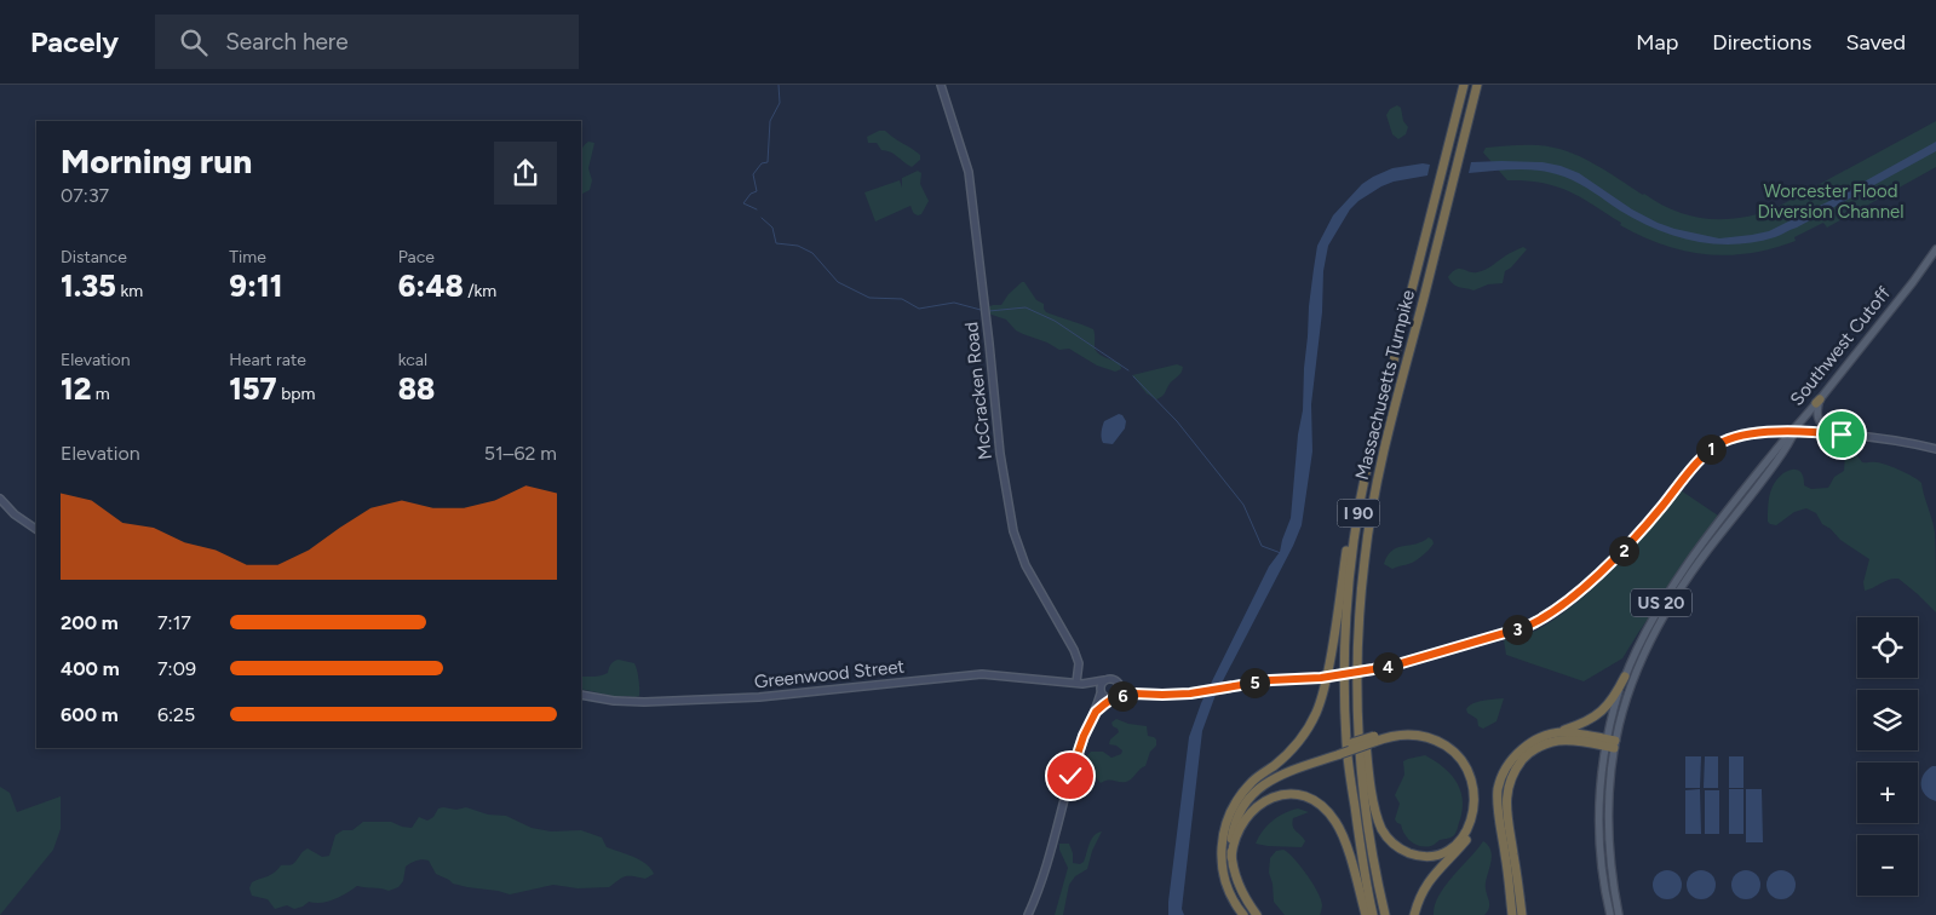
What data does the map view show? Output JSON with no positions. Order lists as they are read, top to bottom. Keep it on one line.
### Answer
{"streets":{"highway":["Massachusetts Turnpike","I 90"],"main road":["Southwest Cutoff","US 20"],"street":["McCracken Road","Greenwood Street"]},"crossings":[["McCracken Road","Greenwood Street"]],"parks":["Worcester Flood Diversion Channel"],"page":{"header":"Pacely","search":"Search here","nav":["Map","Directions","Saved"],"heading":["Morning run","07:37"],"stats":[["Distance","1.35 km"],["Time","9:11"],["Pace","6:48 /km"],["Elevation","12 m"],["Heart rate","157 bpm"],["kcal","88"]],"chart":["Elevation","51–62 m"],"pins":["1","2","3","4","5","6"],"list":[{"name":"200 m","note":"7:17"},{"name":"400 m","note":"7:09"},{"name":"600 m","note":"6:25"}],"map_buttons":["+","−"]}}
